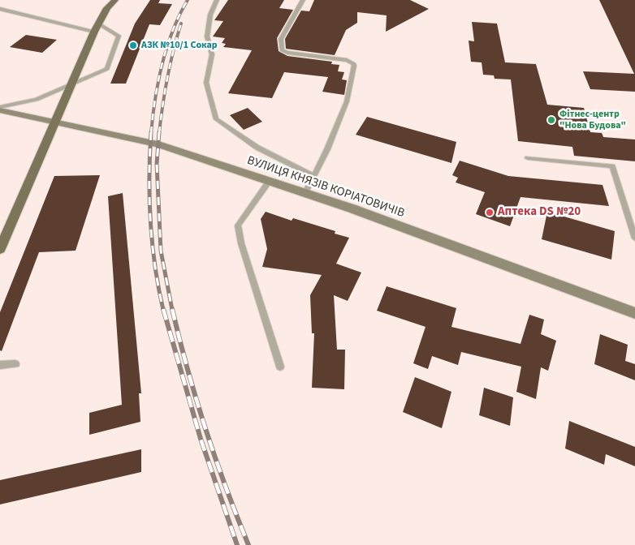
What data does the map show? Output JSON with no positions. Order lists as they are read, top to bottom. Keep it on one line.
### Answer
{"streets":{"main road":["ВУЛИЦЯ КНЯЗІВ КОРІАТОВИЧІВ"]},"places":["АЗК №10/1 Сокар","Фітнес-центр \"Нова Будова\"","Аптека DS №20"]}
